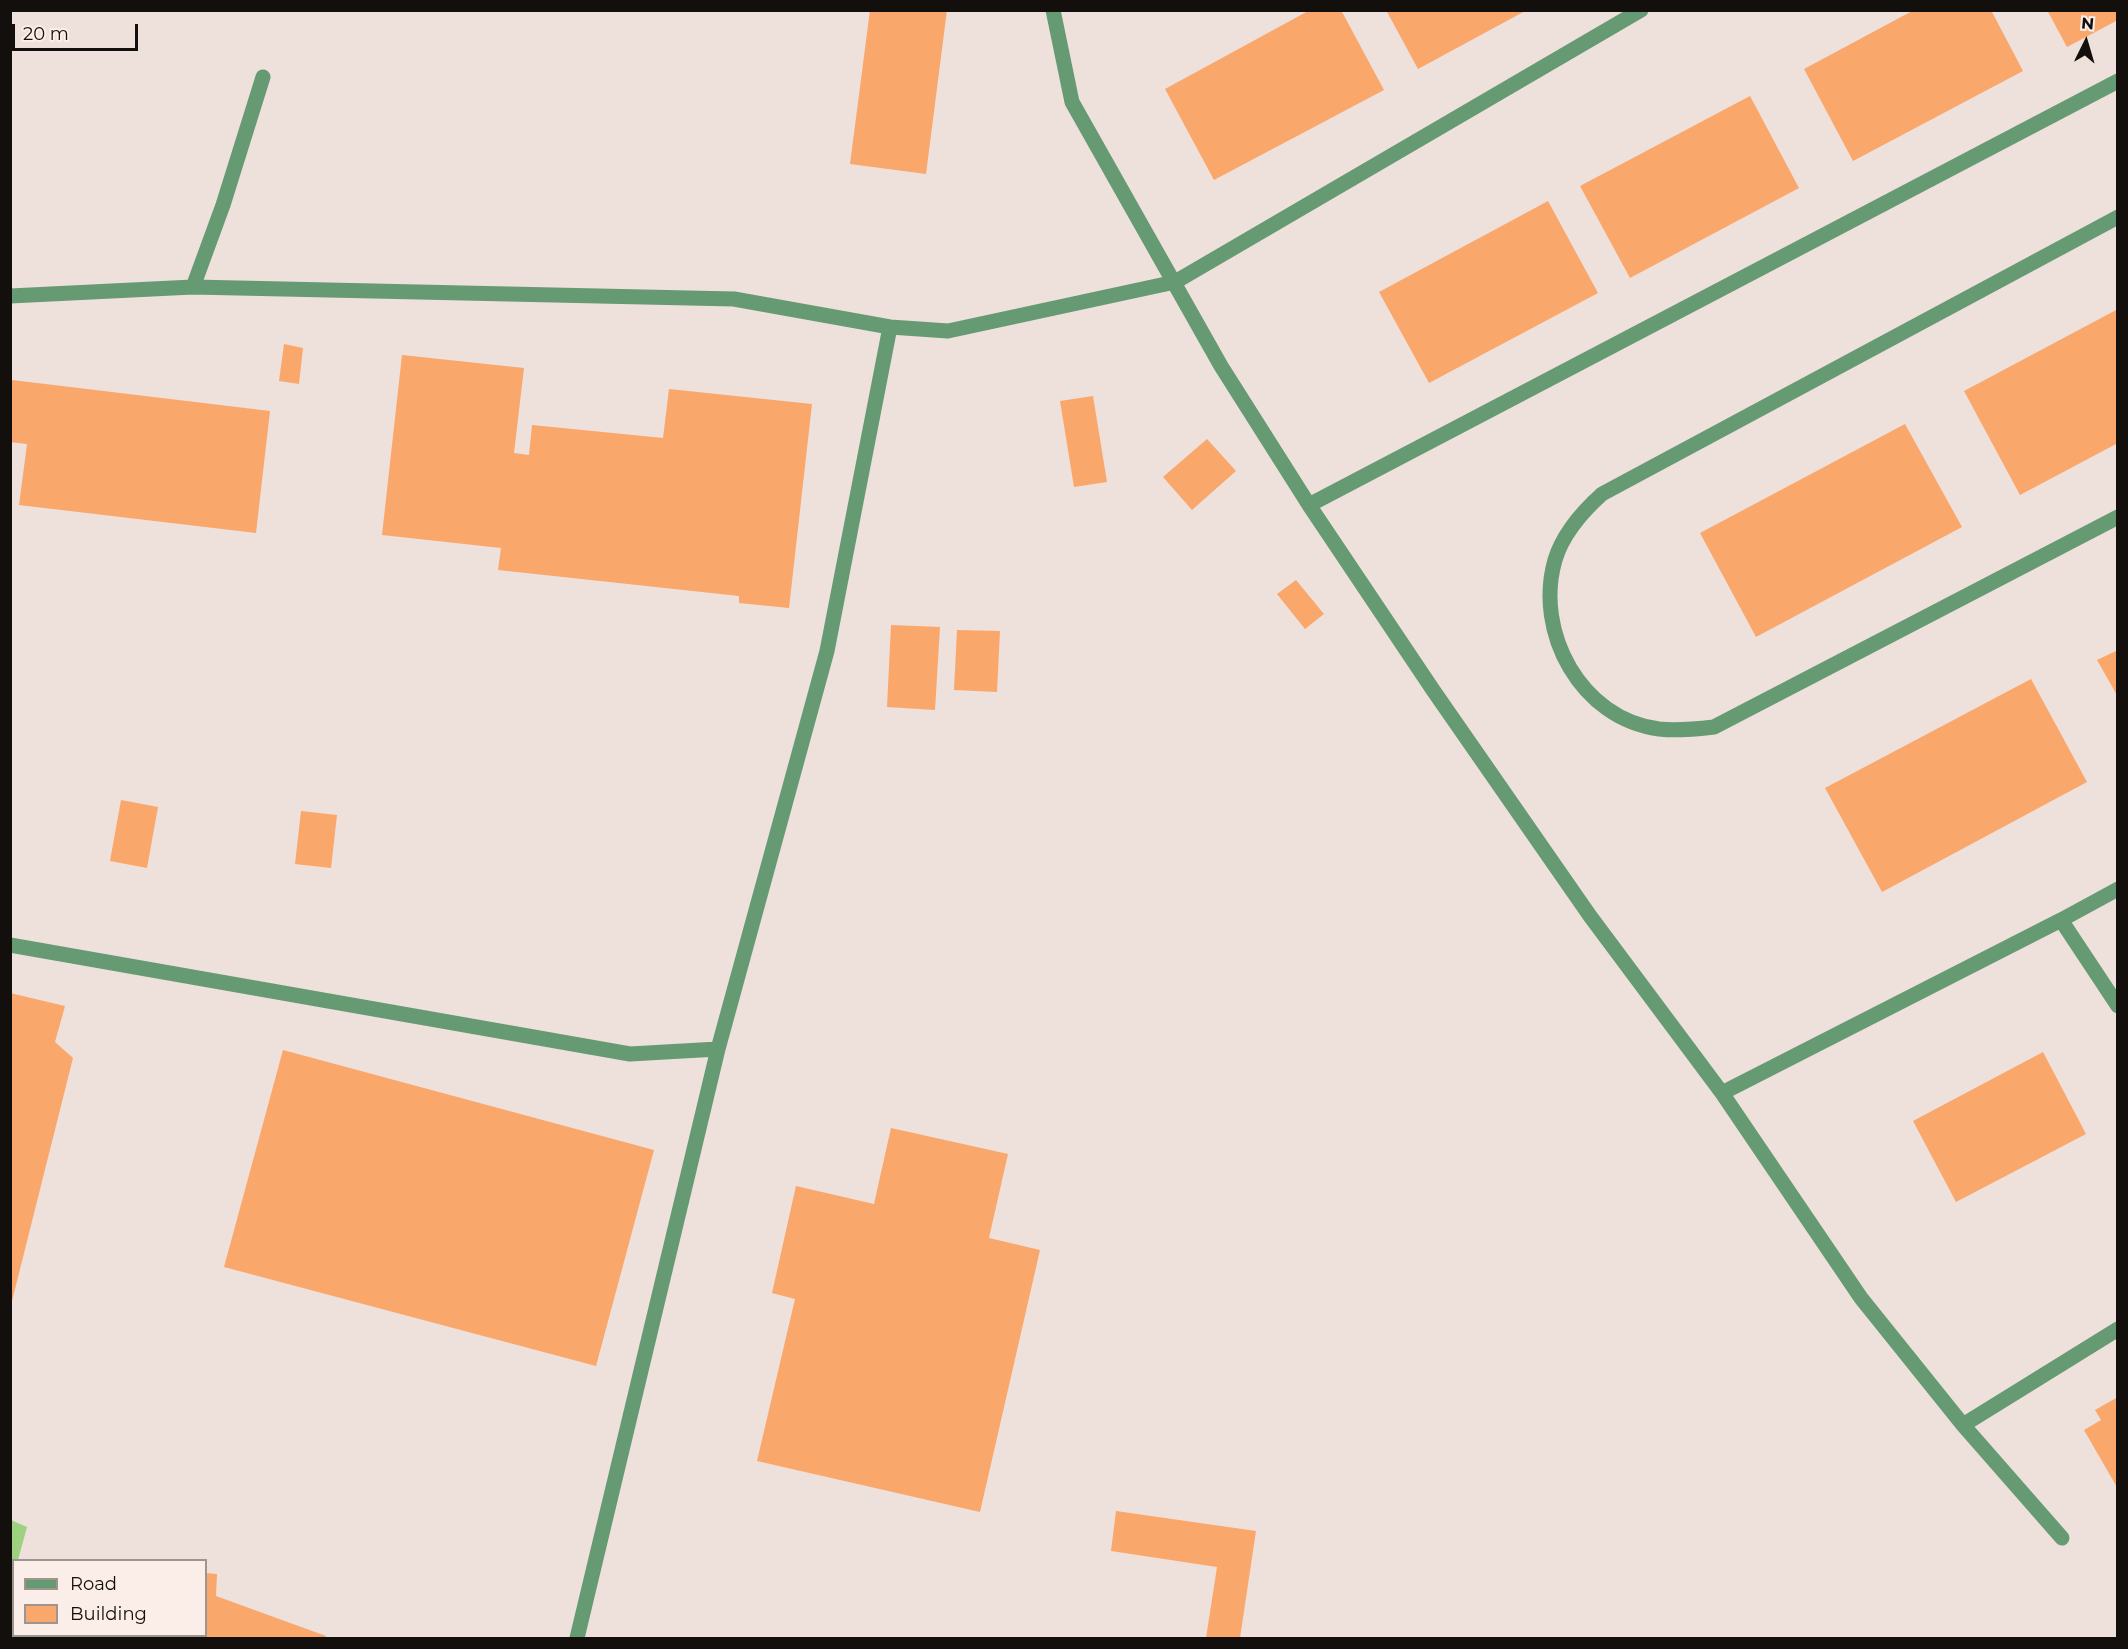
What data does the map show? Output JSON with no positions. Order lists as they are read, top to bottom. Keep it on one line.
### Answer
{"legend":["Road","Building"],"scale_bar":"20 m","north":"top"}
